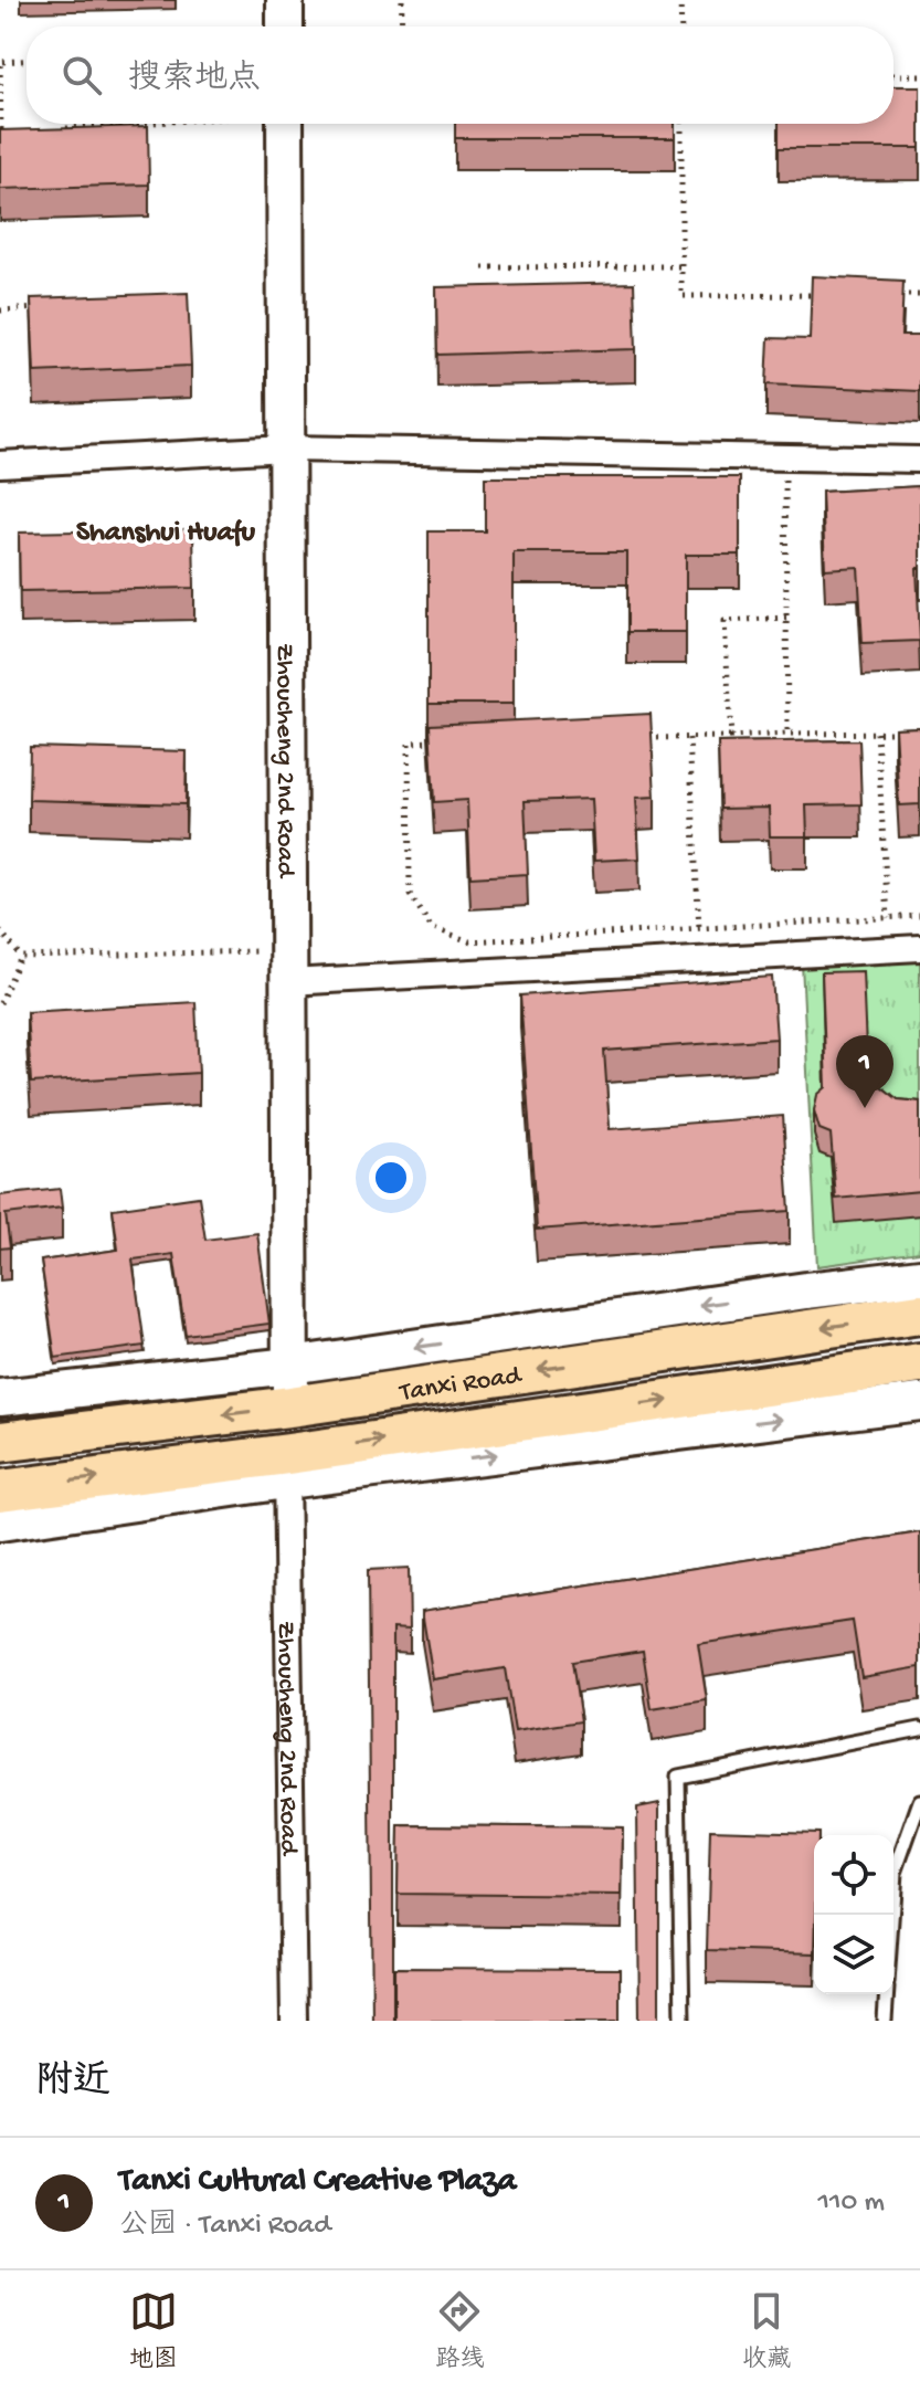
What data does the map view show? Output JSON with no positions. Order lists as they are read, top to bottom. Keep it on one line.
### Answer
{"streets":{"main road":["Tanxi Road"],"street":["Zhoucheng 2nd Road"]},"crossings":[["Zhoucheng 2nd Road","Tanxi Road"]],"districts":["Shanshui Huafu"],"page":{"search":"搜索地点","pins":"1","heading":"附近","list":[{"mark":"1","name":"Tanxi Cultural Creative Plaza","note":"公园 · Tanxi Road","value":"110 m"}],"nav":["地图","路线","收藏"]}}
